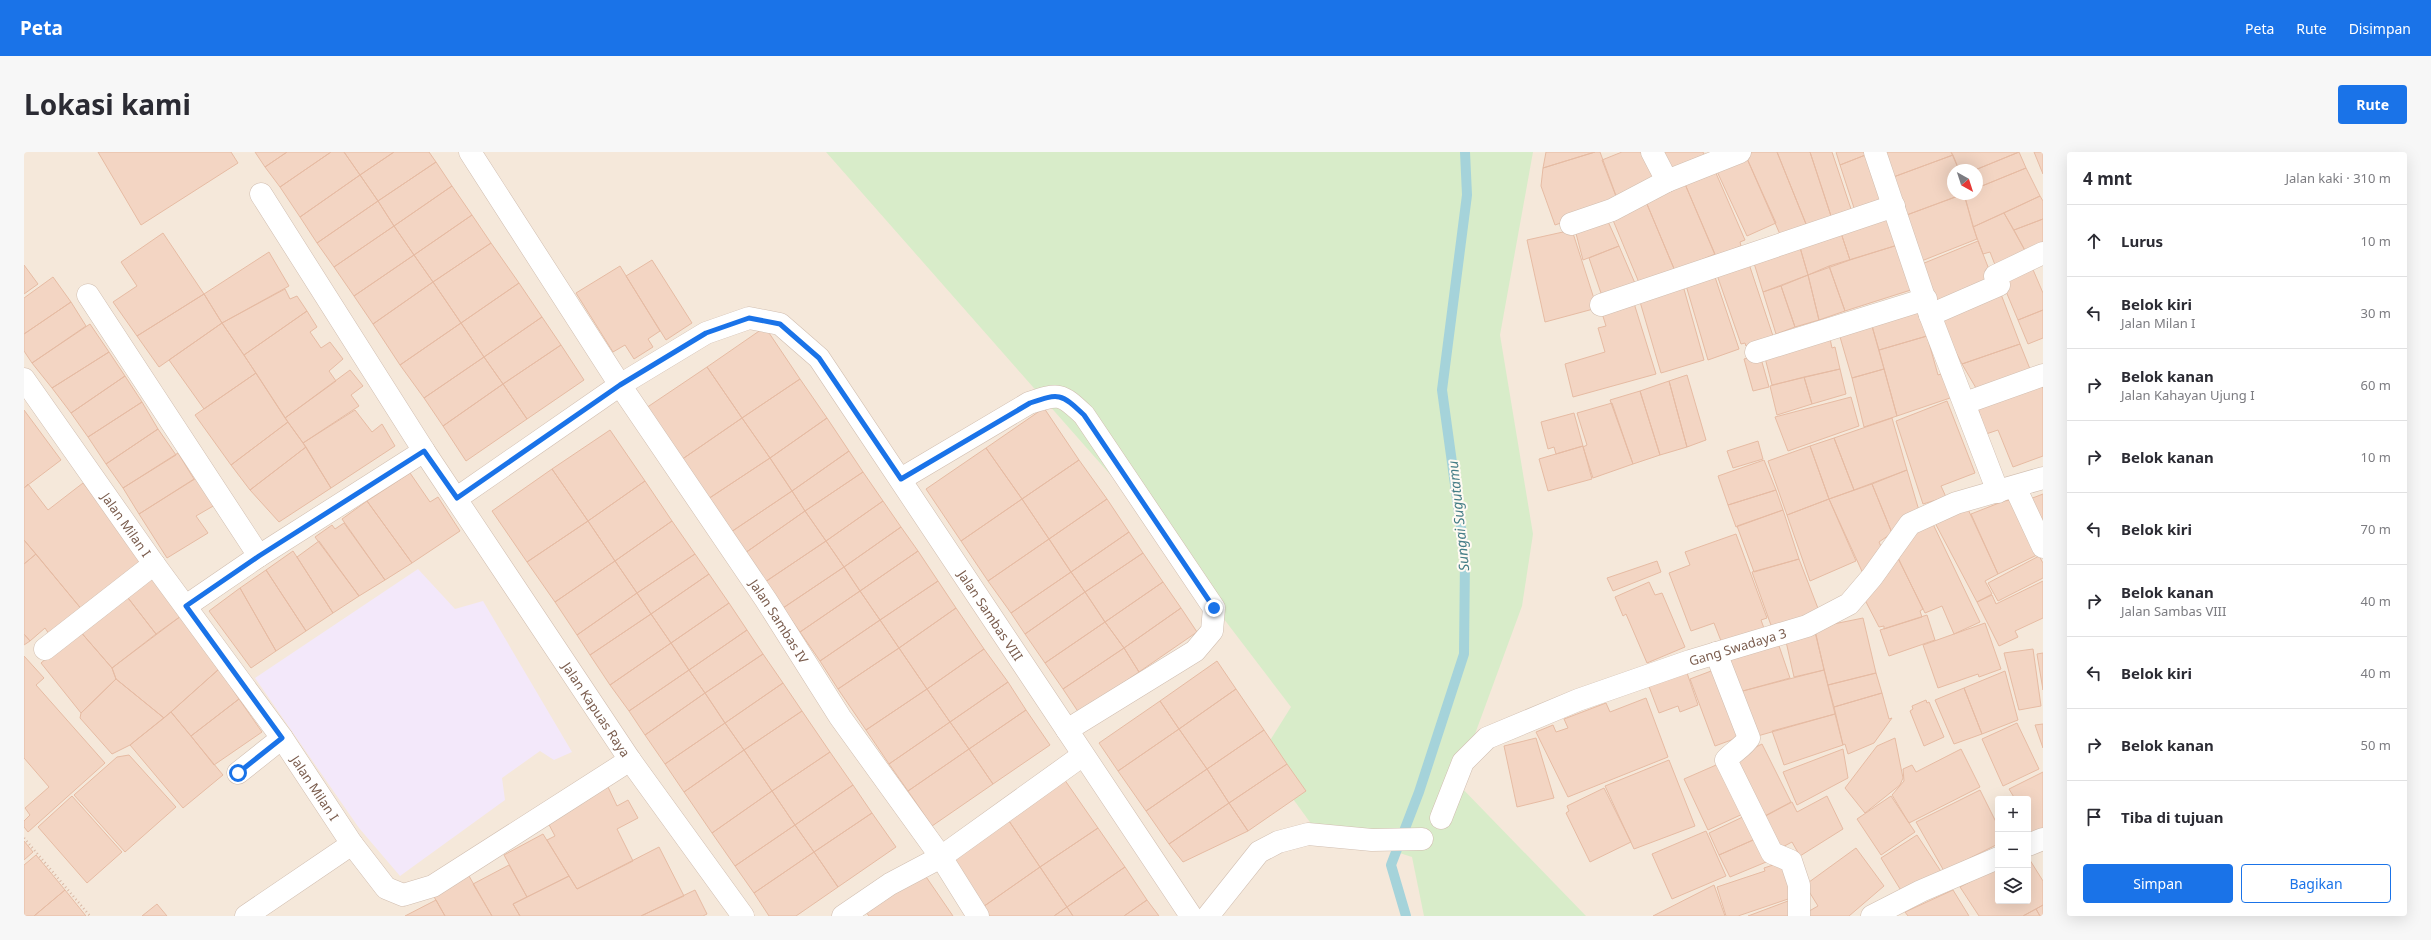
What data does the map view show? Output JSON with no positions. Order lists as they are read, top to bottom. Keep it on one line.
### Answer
{"streets":{"street":["Jalan Milan I","Jalan Sambas VIII","Jalan Sambas IV","Gang Swadaya 3","Jalan Kapuas Raya"]},"crossings":[["Jalan Milan I","Jalan Kapuas Raya"],["Jalan Sambas VIII","Jalan Sambas IV"]],"water":["Sungai Sugutamu"],"north":"bottom right","page":{"header":"Peta","nav":["Peta","Rute","Disimpan"],"title":"Lokasi kami","buttons":["Rute",["Simpan","Bagikan"]],"heading":["4 mnt","Jalan kaki · 310 m"],"list":[["Lurus","10 m"],["Belok kiri","Jalan Milan I","30 m"],["Belok kanan","Jalan Kahayan Ujung I","60 m"],["Belok kanan","10 m"],["Belok kiri","70 m"],["Belok kanan","Jalan Sambas VIII","40 m"],["Belok kiri","40 m"],["Belok kanan","50 m"],"Tiba di tujuan"],"map_buttons":["+","−"]}}
